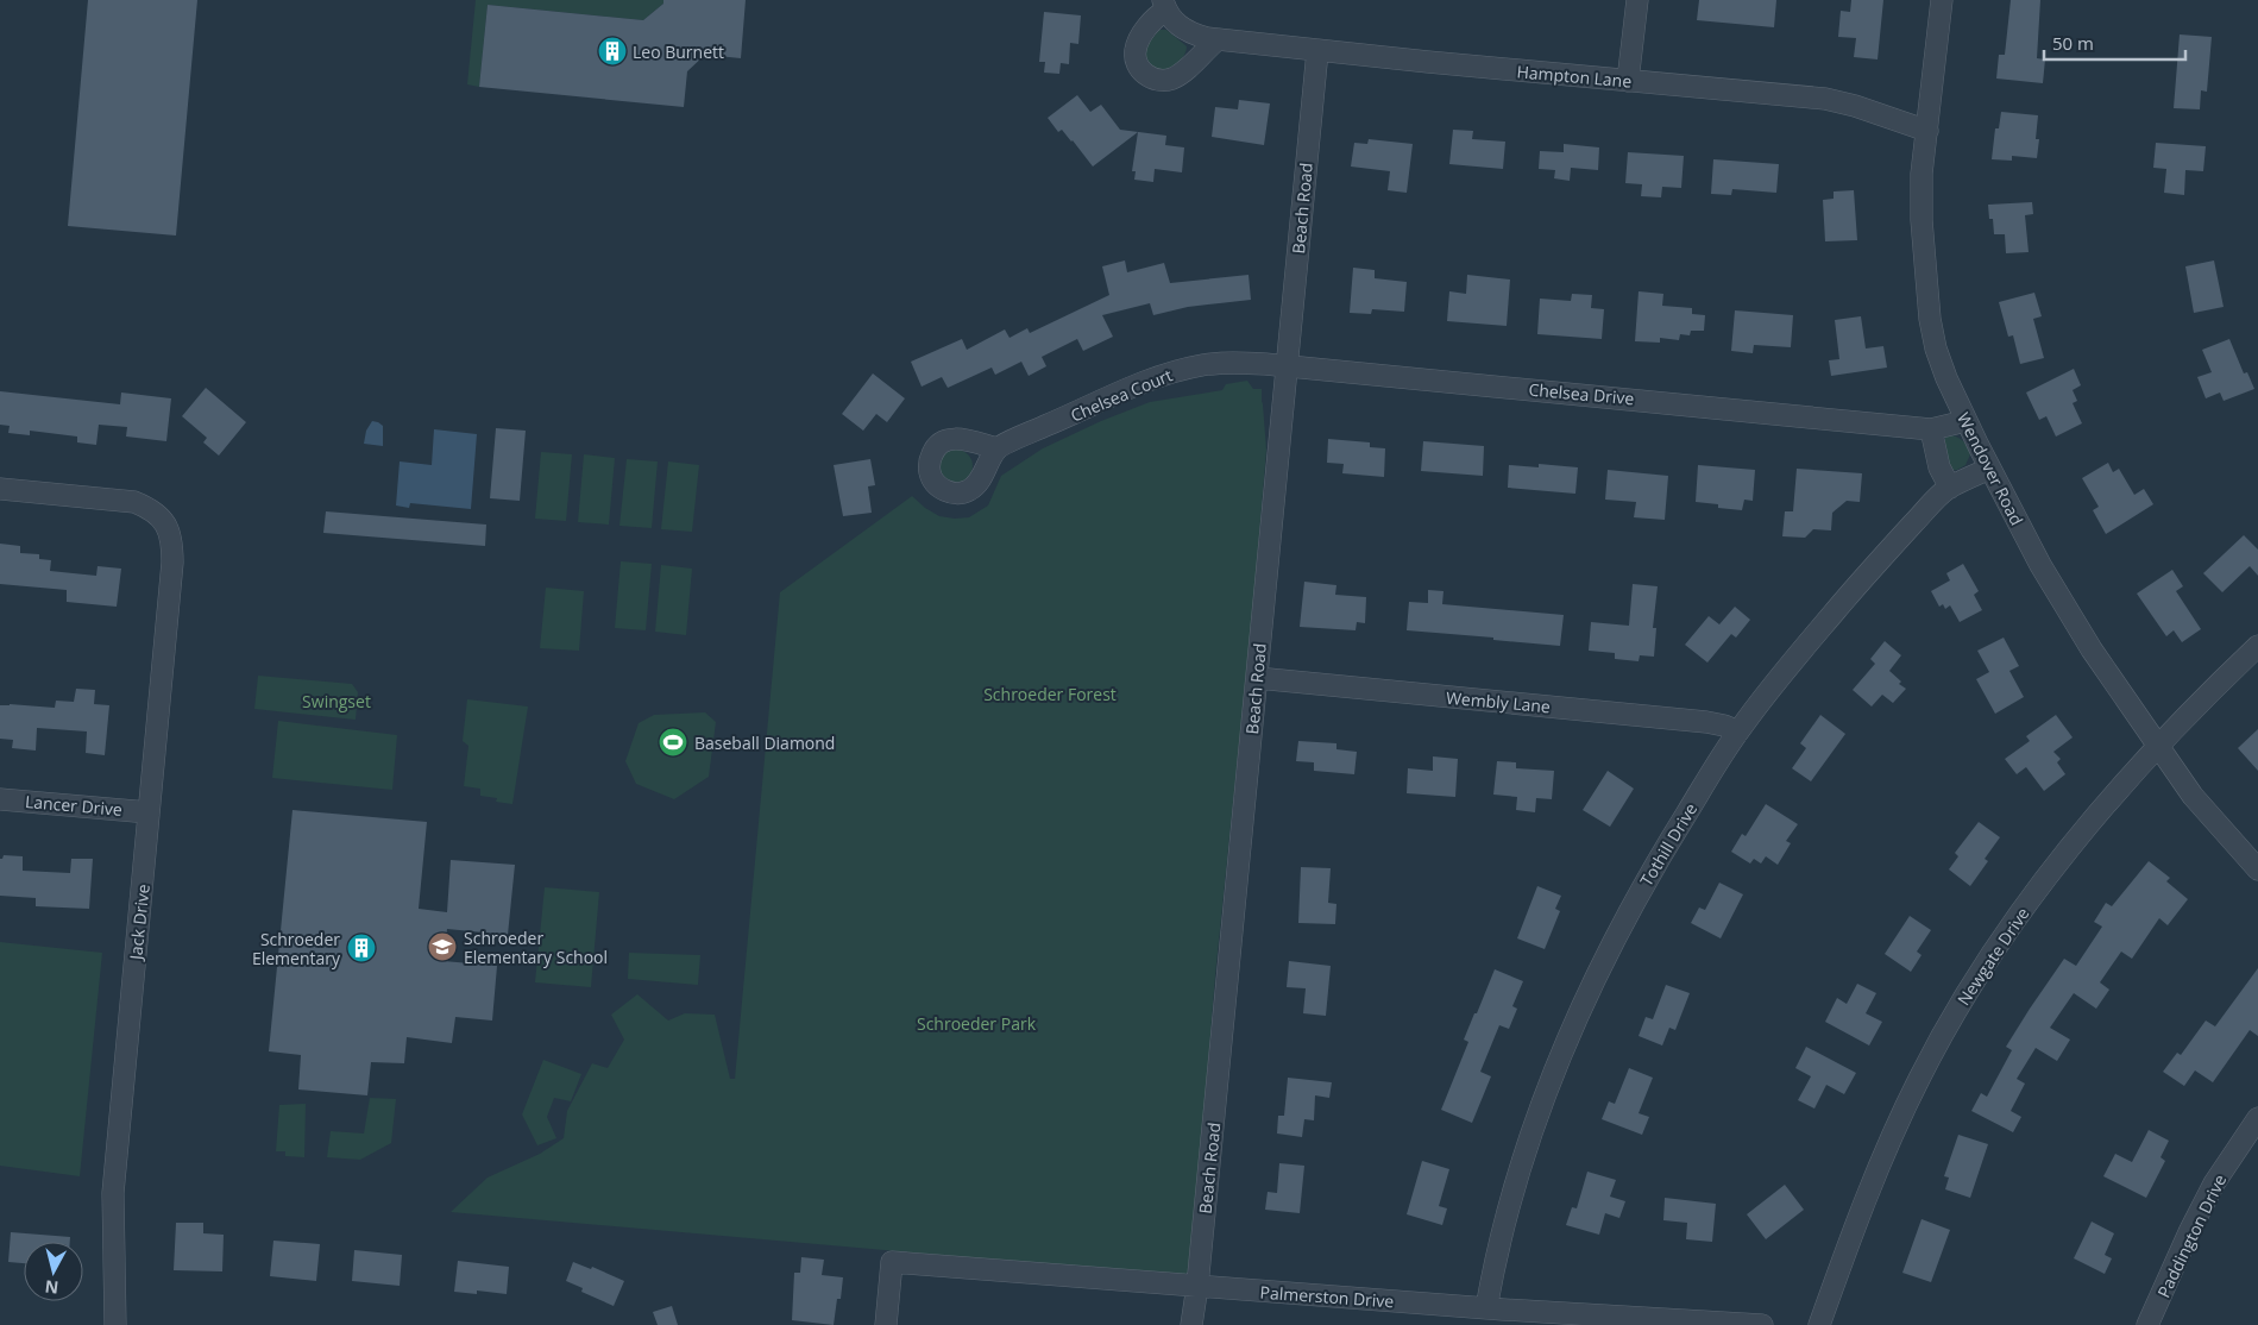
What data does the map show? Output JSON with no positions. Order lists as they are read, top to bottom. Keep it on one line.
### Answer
{"streets":{"street":["Hampton Lane","Beach Road","Chelsea Drive","Chelsea Court","Wendover Road","Wembly Lane","Lancer Drive","Tothill Drive","Jack Drive","Newgate Drive","Paddington Drive","Palmerston Drive"]},"crossings":[["Hampton Lane","Beach Road"],["Hampton Lane","Wendover Road"],["Beach Road","Chelsea Drive"],["Beach Road","Chelsea Court"],["Beach Road","Wembly Lane"],["Beach Road","Palmerston Drive"],["Chelsea Drive","Chelsea Court"],["Chelsea Drive","Wendover Road"],["Wendover Road","Tothill Drive"],["Wendover Road","Newgate Drive"],["Wembly Lane","Tothill Drive"],["Lancer Drive","Jack Drive"],["Tothill Drive","Palmerston Drive"]],"parks":["Schroeder Forest","Swingset","Schroeder Park"],"places":{"building":["Leo Burnett","Schroeder Elementary"],"sports":["Baseball Diamond"],"school or university":["Schroeder Elementary School"]},"scale_bar":"50 m","north":"bottom"}
